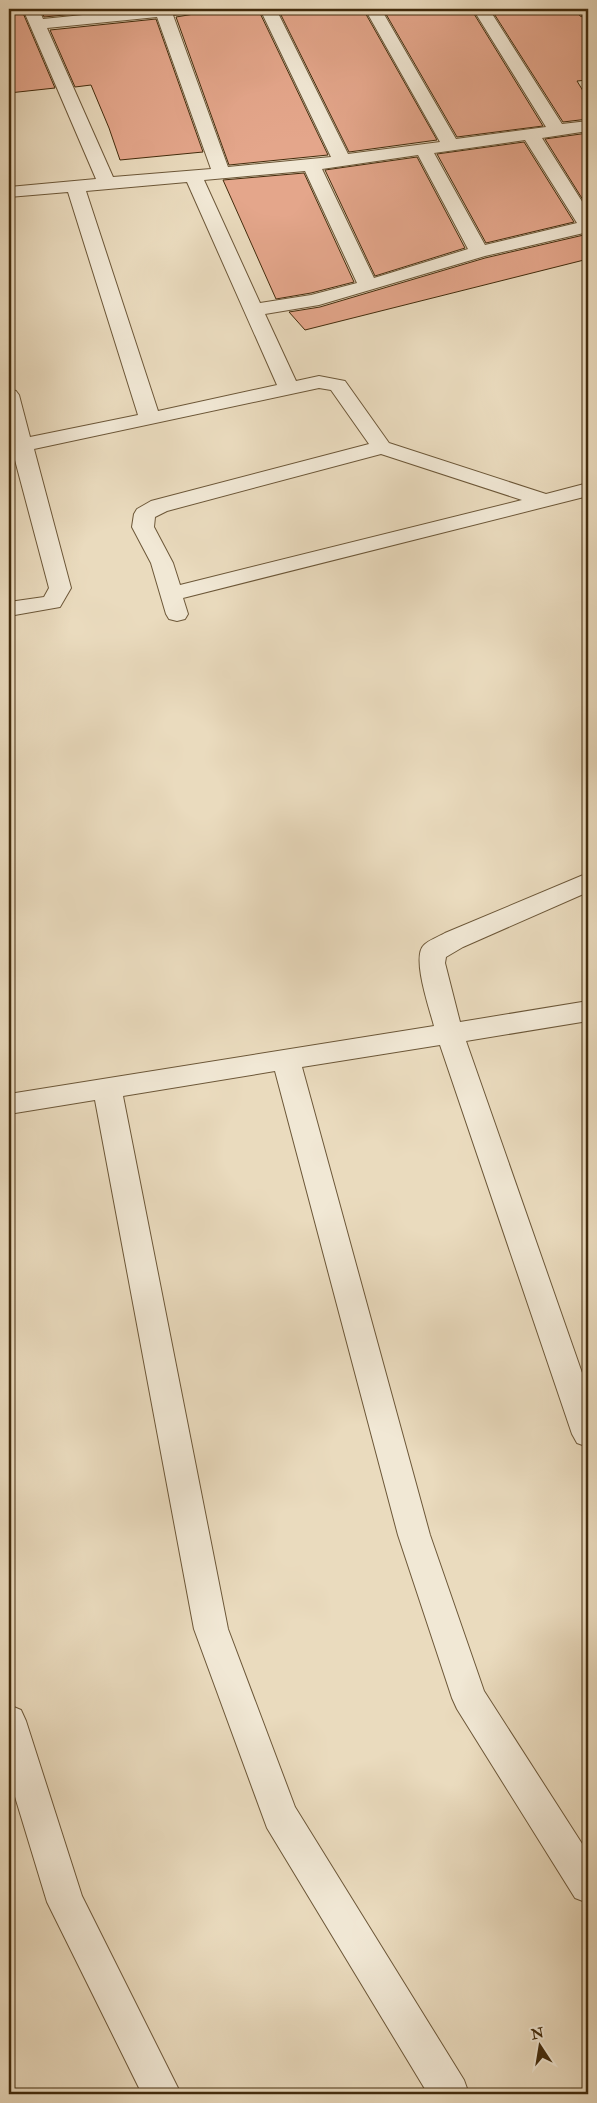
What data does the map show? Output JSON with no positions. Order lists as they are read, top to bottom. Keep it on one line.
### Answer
{"north":"top"}
